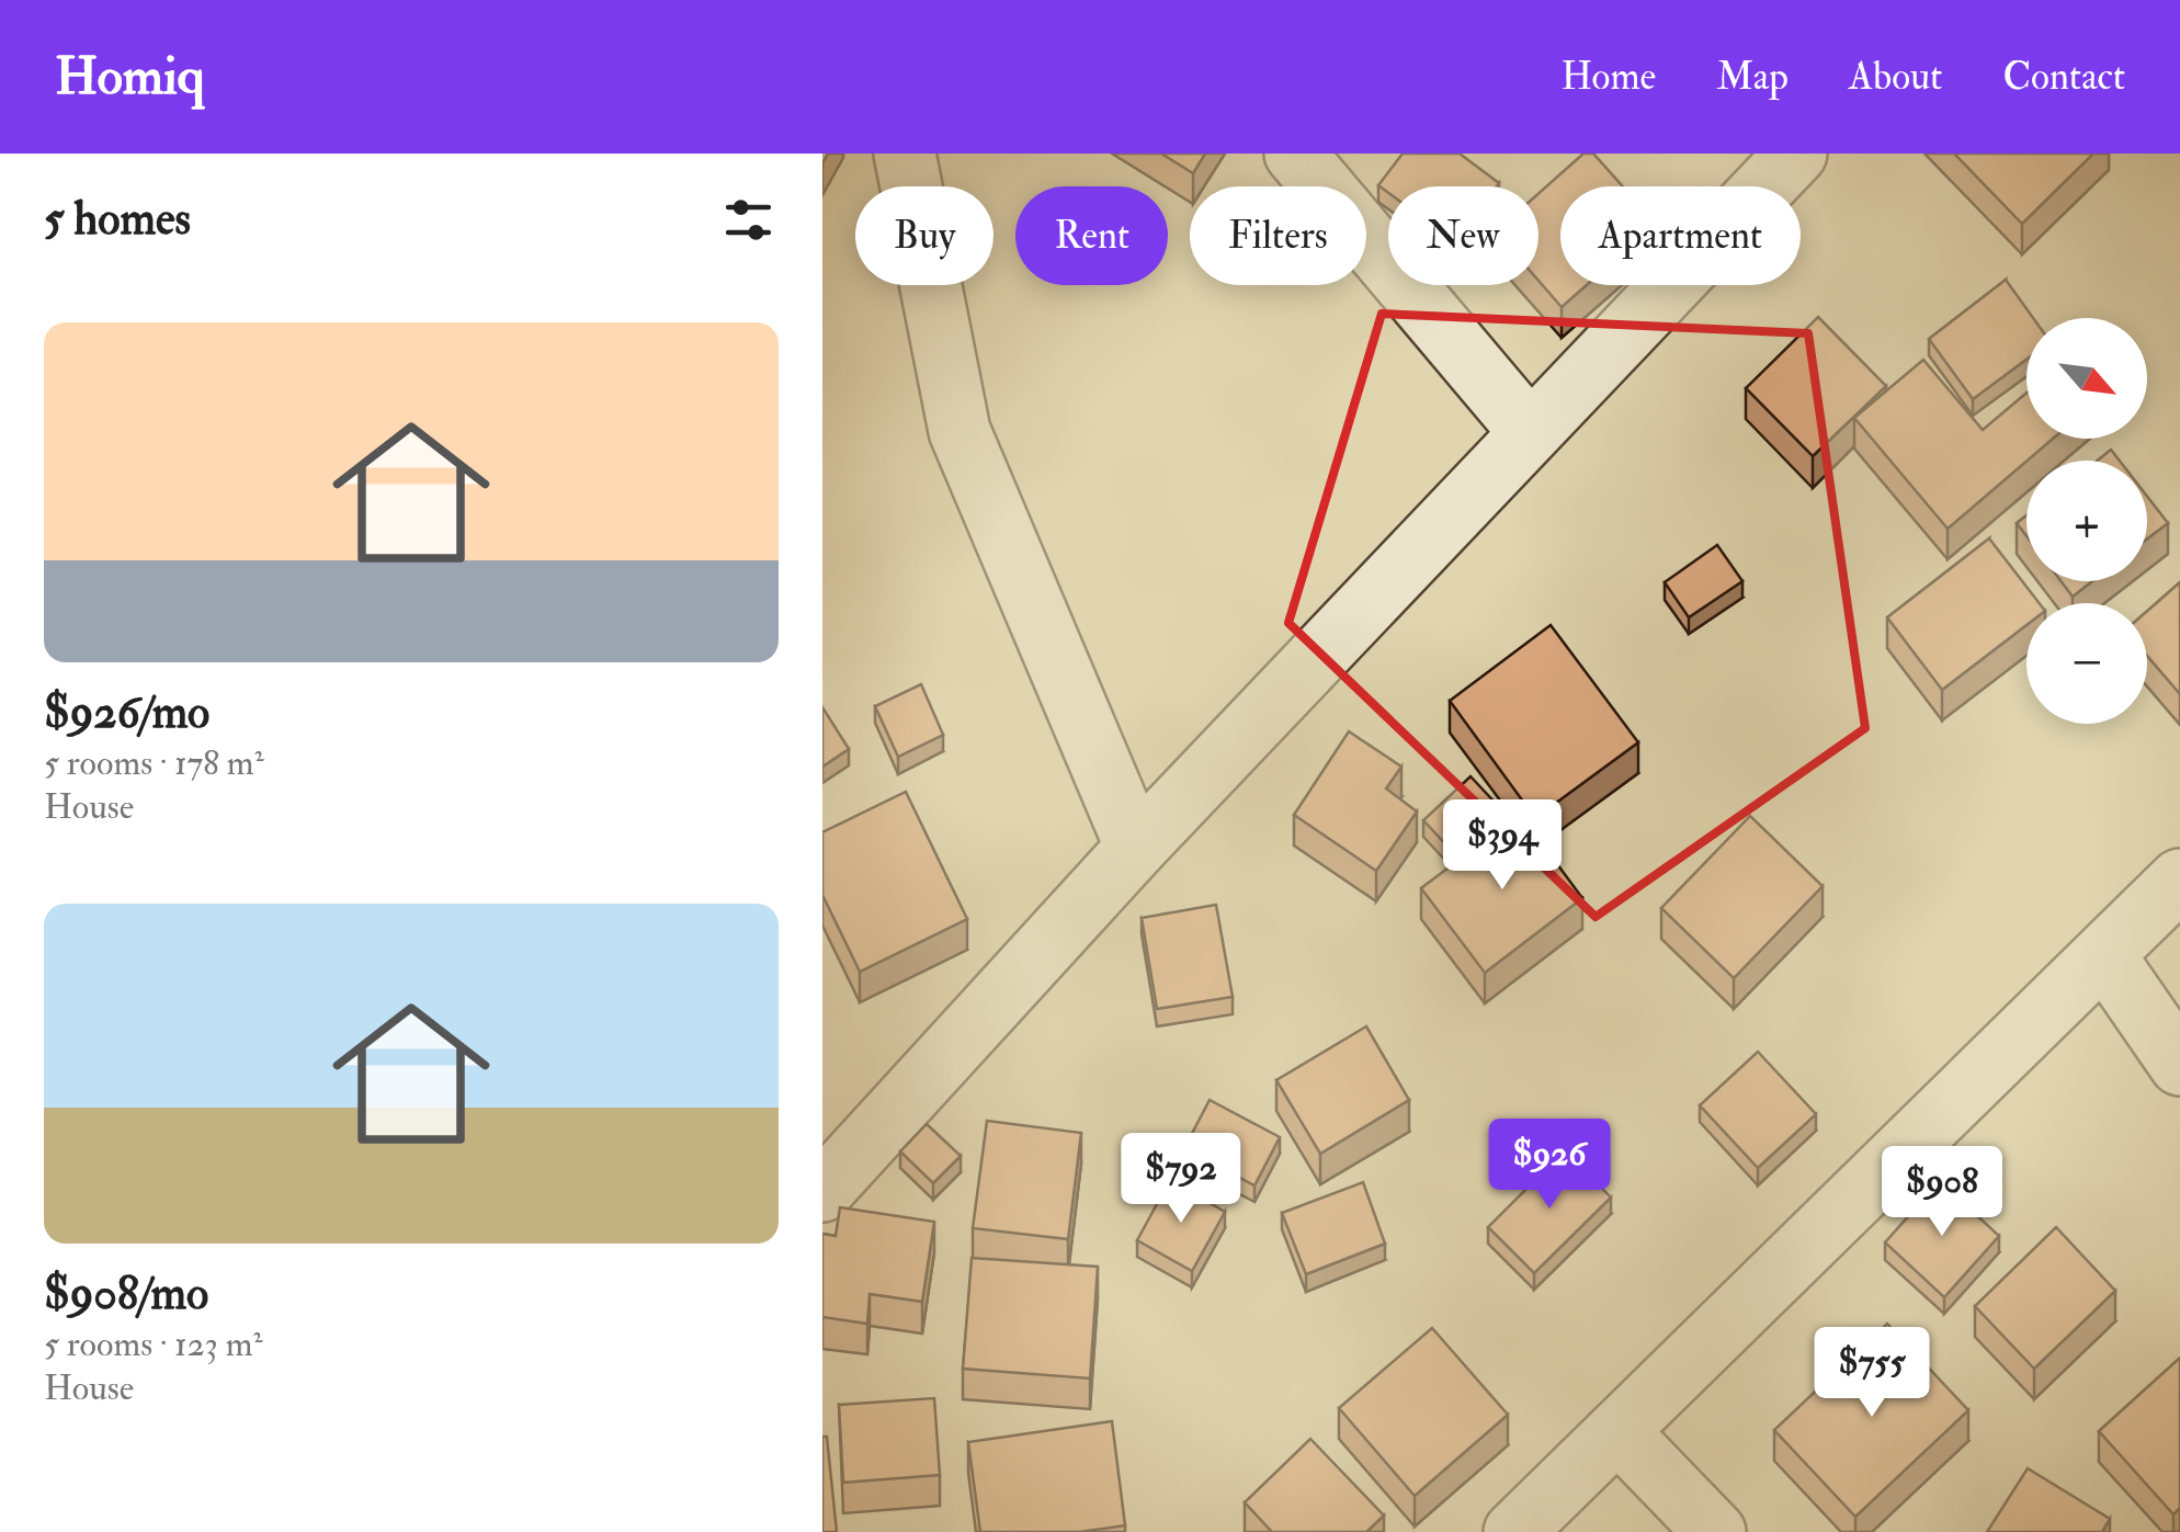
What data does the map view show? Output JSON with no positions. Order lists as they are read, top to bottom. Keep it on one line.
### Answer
{"north":"bottom right","page":{"header":"Homiq","nav":["Home","Map","About","Contact"],"heading":"5 homes","chip":["Buy","Rent","Filters","New","Apartment"],"list":[{"name":"$926/mo","note":"5 rooms · 178 m² · House"},{"name":"$908/mo","note":"5 rooms · 123 m² · House"}],"map_buttons":["+","−"],"price":["$394","$926","$792","$908","$755"]}}
